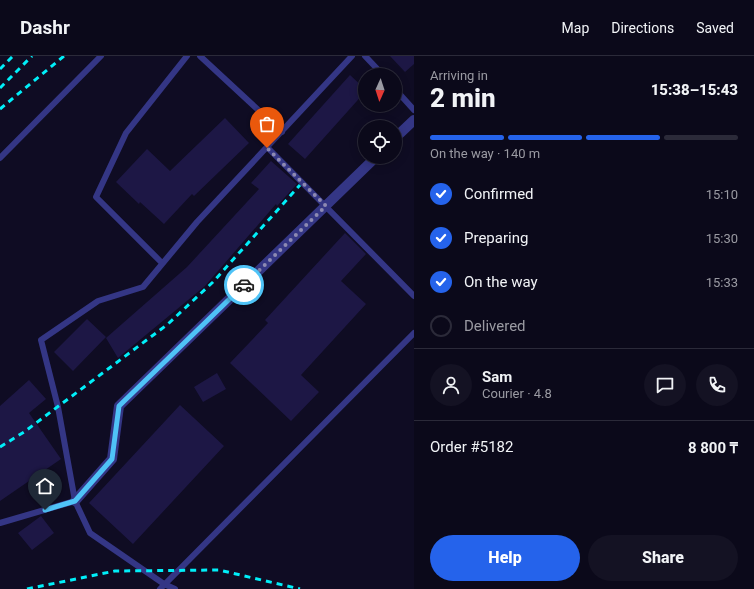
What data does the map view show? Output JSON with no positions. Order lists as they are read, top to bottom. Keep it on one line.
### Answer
{"north":"bottom","page":{"header":"Dashr","nav":["Map","Directions","Saved"],"heading":["2 min","Arriving in","15:38–15:43"],"panel":["Sam","Courier · 4.8","Order #5182","8 800 ₸"],"bar":"On the way · 140 m","list":[["Confirmed","15:10"],["Preparing","15:30"],["On the way","15:33"],"Delivered"],"buttons":["Help","Share"]}}
